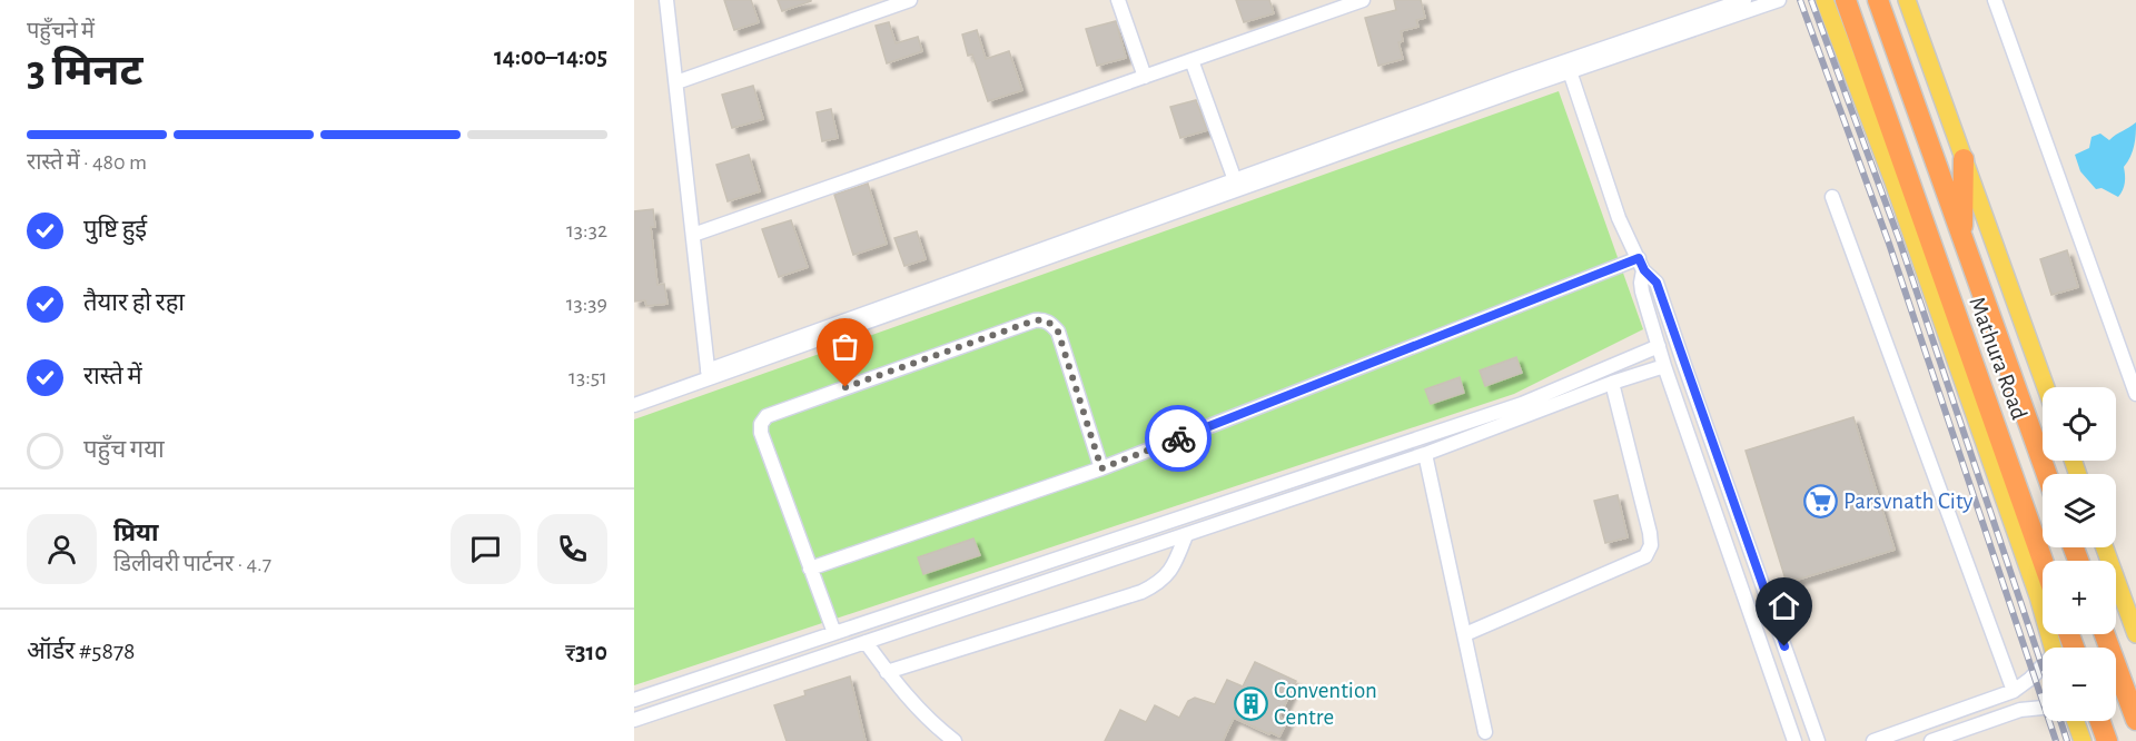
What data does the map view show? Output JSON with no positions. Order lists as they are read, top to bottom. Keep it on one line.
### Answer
{"streets":{"highway":["Mathura Road"]},"places":{"supermarket":["Parsvnath City"],"building":["Convention Centre"]},"page":{"heading":["3 मिनट","पहुँचने में","14:00–14:05"],"panel":["प्रिया","डिलीवरी पार्टनर · 4.7","ऑर्डर #5878","₹310"],"bar":"रास्ते में · 480 m","list":[["पुष्टि हुई","13:32"],["तैयार हो रहा","13:39"],["रास्ते में","13:51"],"पहुँच गया"],"map_buttons":["+","−"]}}
